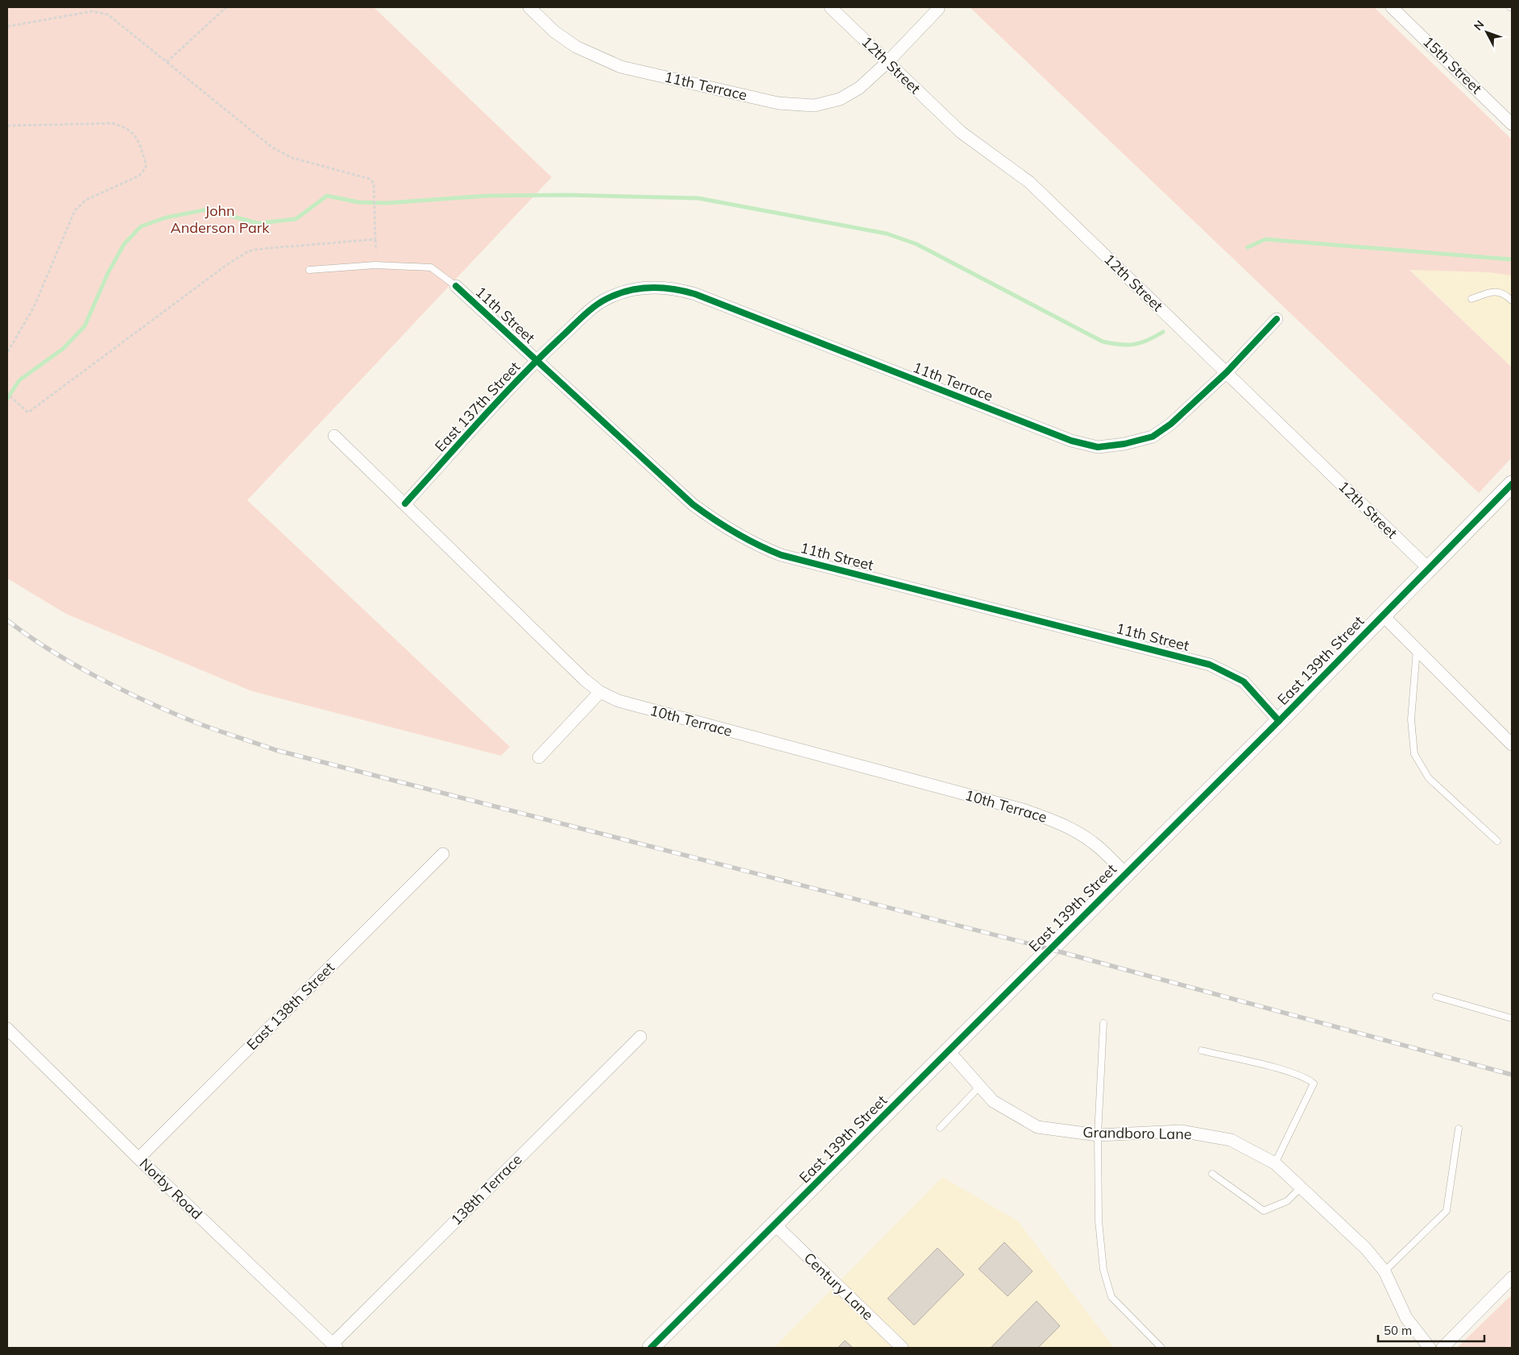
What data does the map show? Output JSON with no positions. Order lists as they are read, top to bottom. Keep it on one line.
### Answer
{"streets":{"street":["12th Street","15th Street","11th Terrace","11th Street","East 137th Street","East 139th Street","10th Terrace","East 138th Street","Grandboro Lane","Norby Road","138th Terrace","Century Lane"]},"crossings":[["12th Street","11th Terrace"],["12th Street","East 139th Street"],["11th Terrace","East 137th Street"],["11th Street","East 137th Street"],["11th Street","East 139th Street"],["East 137th Street","10th Terrace"],["East 139th Street","10th Terrace"],["East 139th Street","Grandboro Lane"],["East 139th Street","Century Lane"],["East 138th Street","Norby Road"],["Norby Road","138th Terrace"]],"parks":["John Anderson Park"],"scale_bar":"50 m","north":"top left"}
